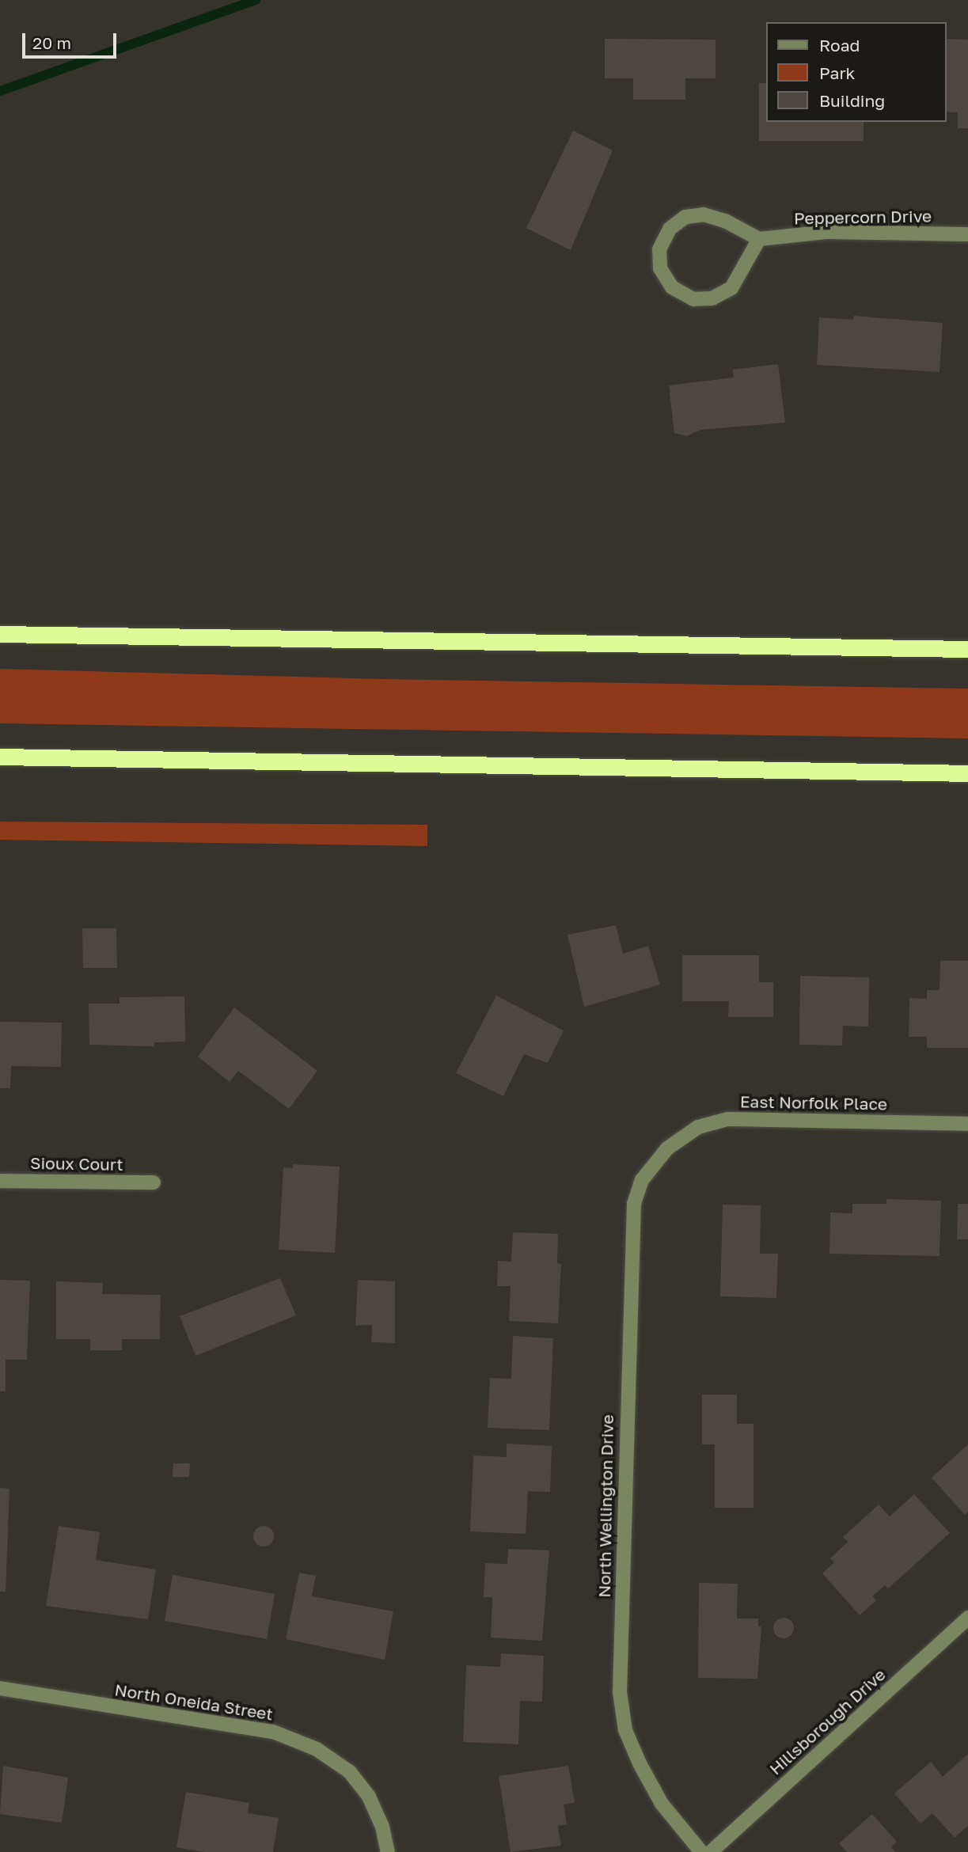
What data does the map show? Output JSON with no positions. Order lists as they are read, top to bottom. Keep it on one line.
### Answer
{"streets":{"street":["Peppercorn Drive","East Norfolk Place","Sioux Court","North Wellington Drive","North Oneida Street","Hillsborough Drive"]},"crossings":[["East Norfolk Place","North Wellington Drive"]],"legend":["Road","Park","Building"],"scale_bar":"20 m"}
